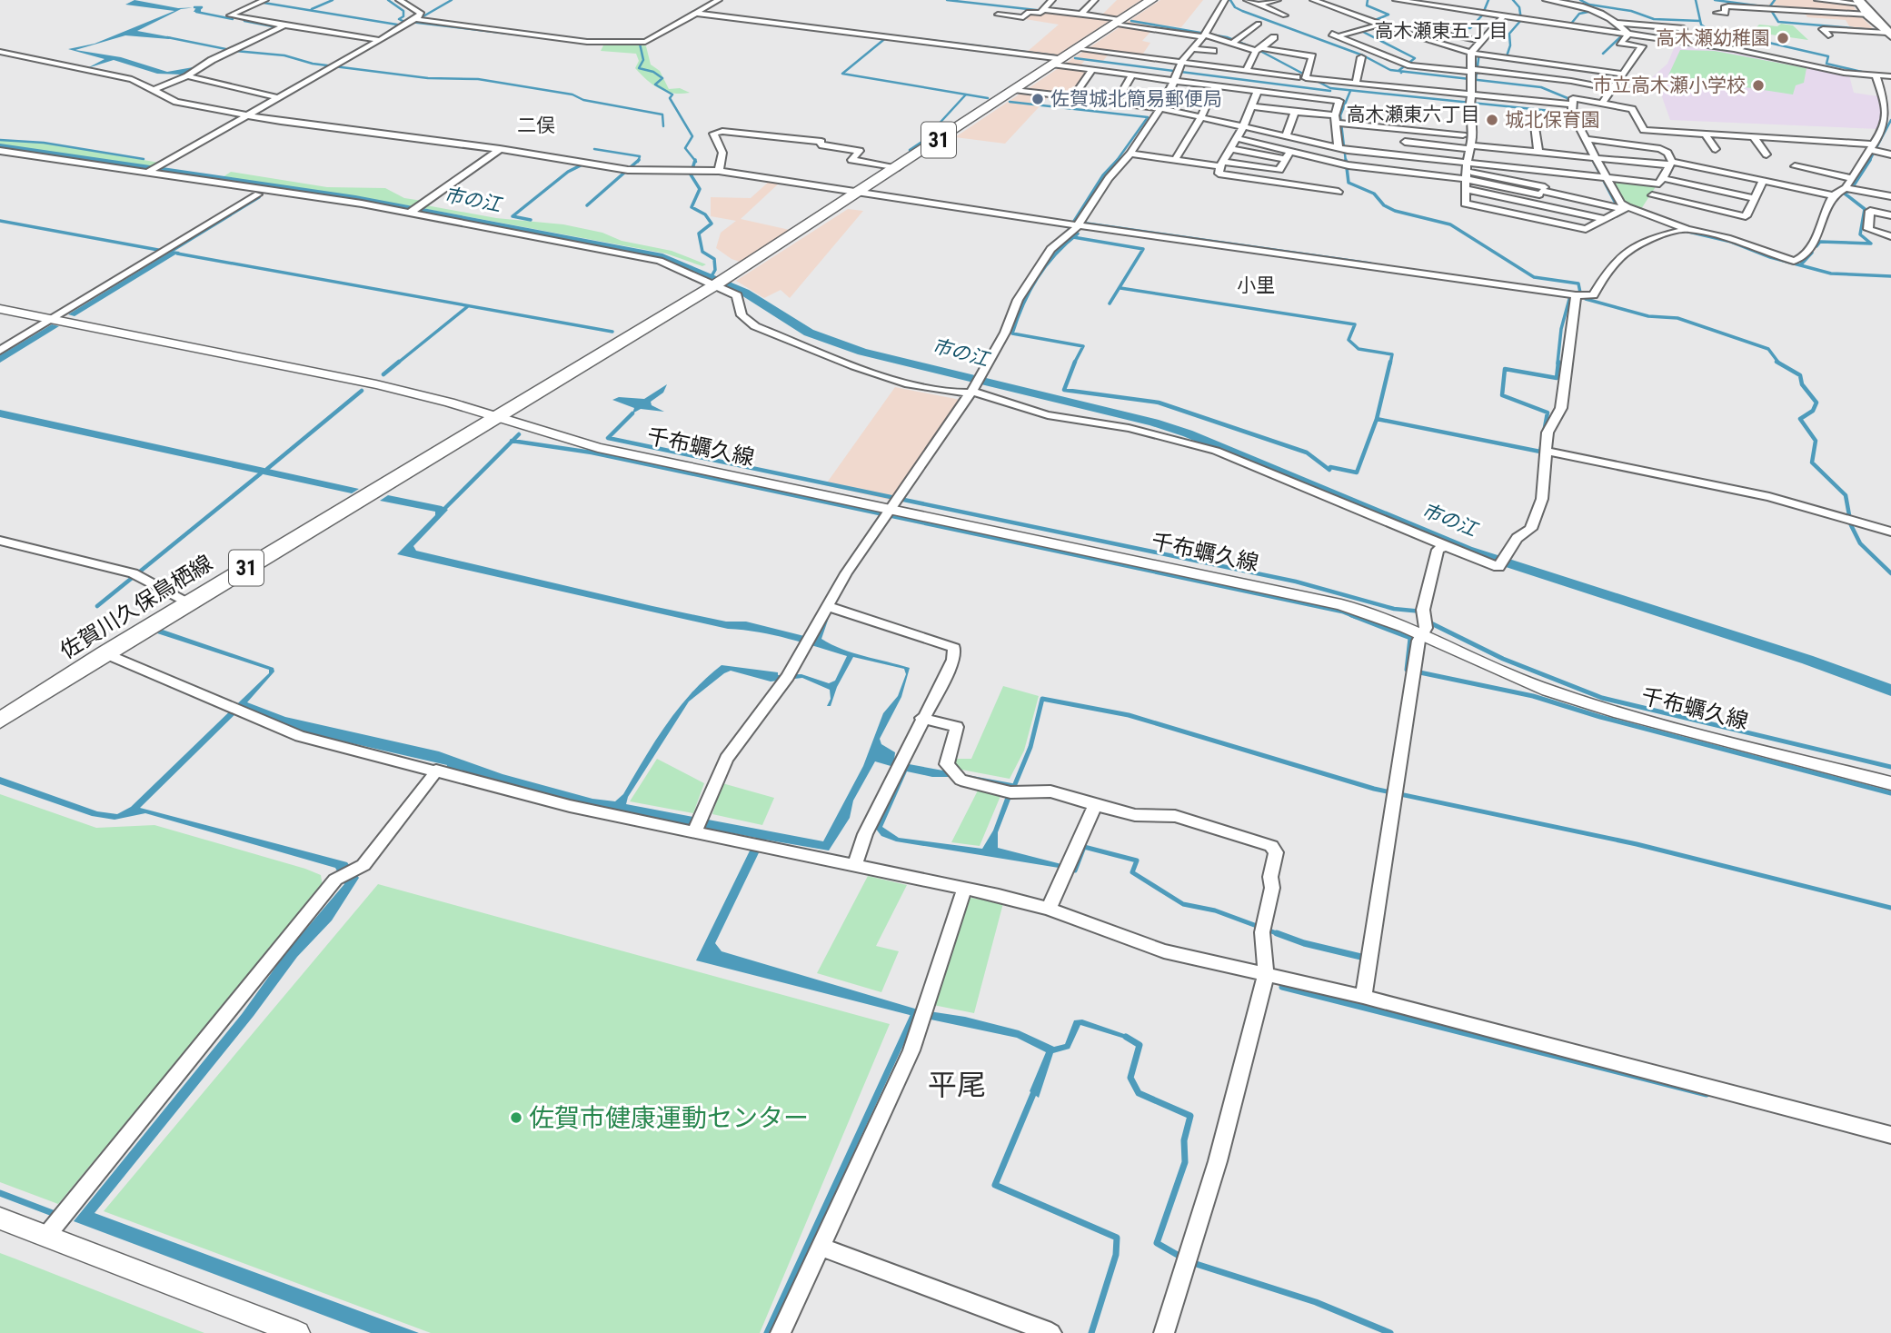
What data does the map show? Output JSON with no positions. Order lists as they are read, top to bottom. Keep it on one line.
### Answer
{"streets":{"main road":["31","佐賀川久保鳥栖線"],"street":["千布蠣久線"]},"crossings":[["31","千布蠣久線"],["31","佐賀川久保鳥栖線"],["千布蠣久線","佐賀川久保鳥栖線"]],"districts":["高木瀬東五丁目","高木瀬東六丁目","二俣","小里","平尾"],"water":["市の江"],"places":["高木瀬幼稚園","市立高木瀬小学校","佐賀城北簡易郵便局","城北保育園","佐賀市健康運動センター"]}
